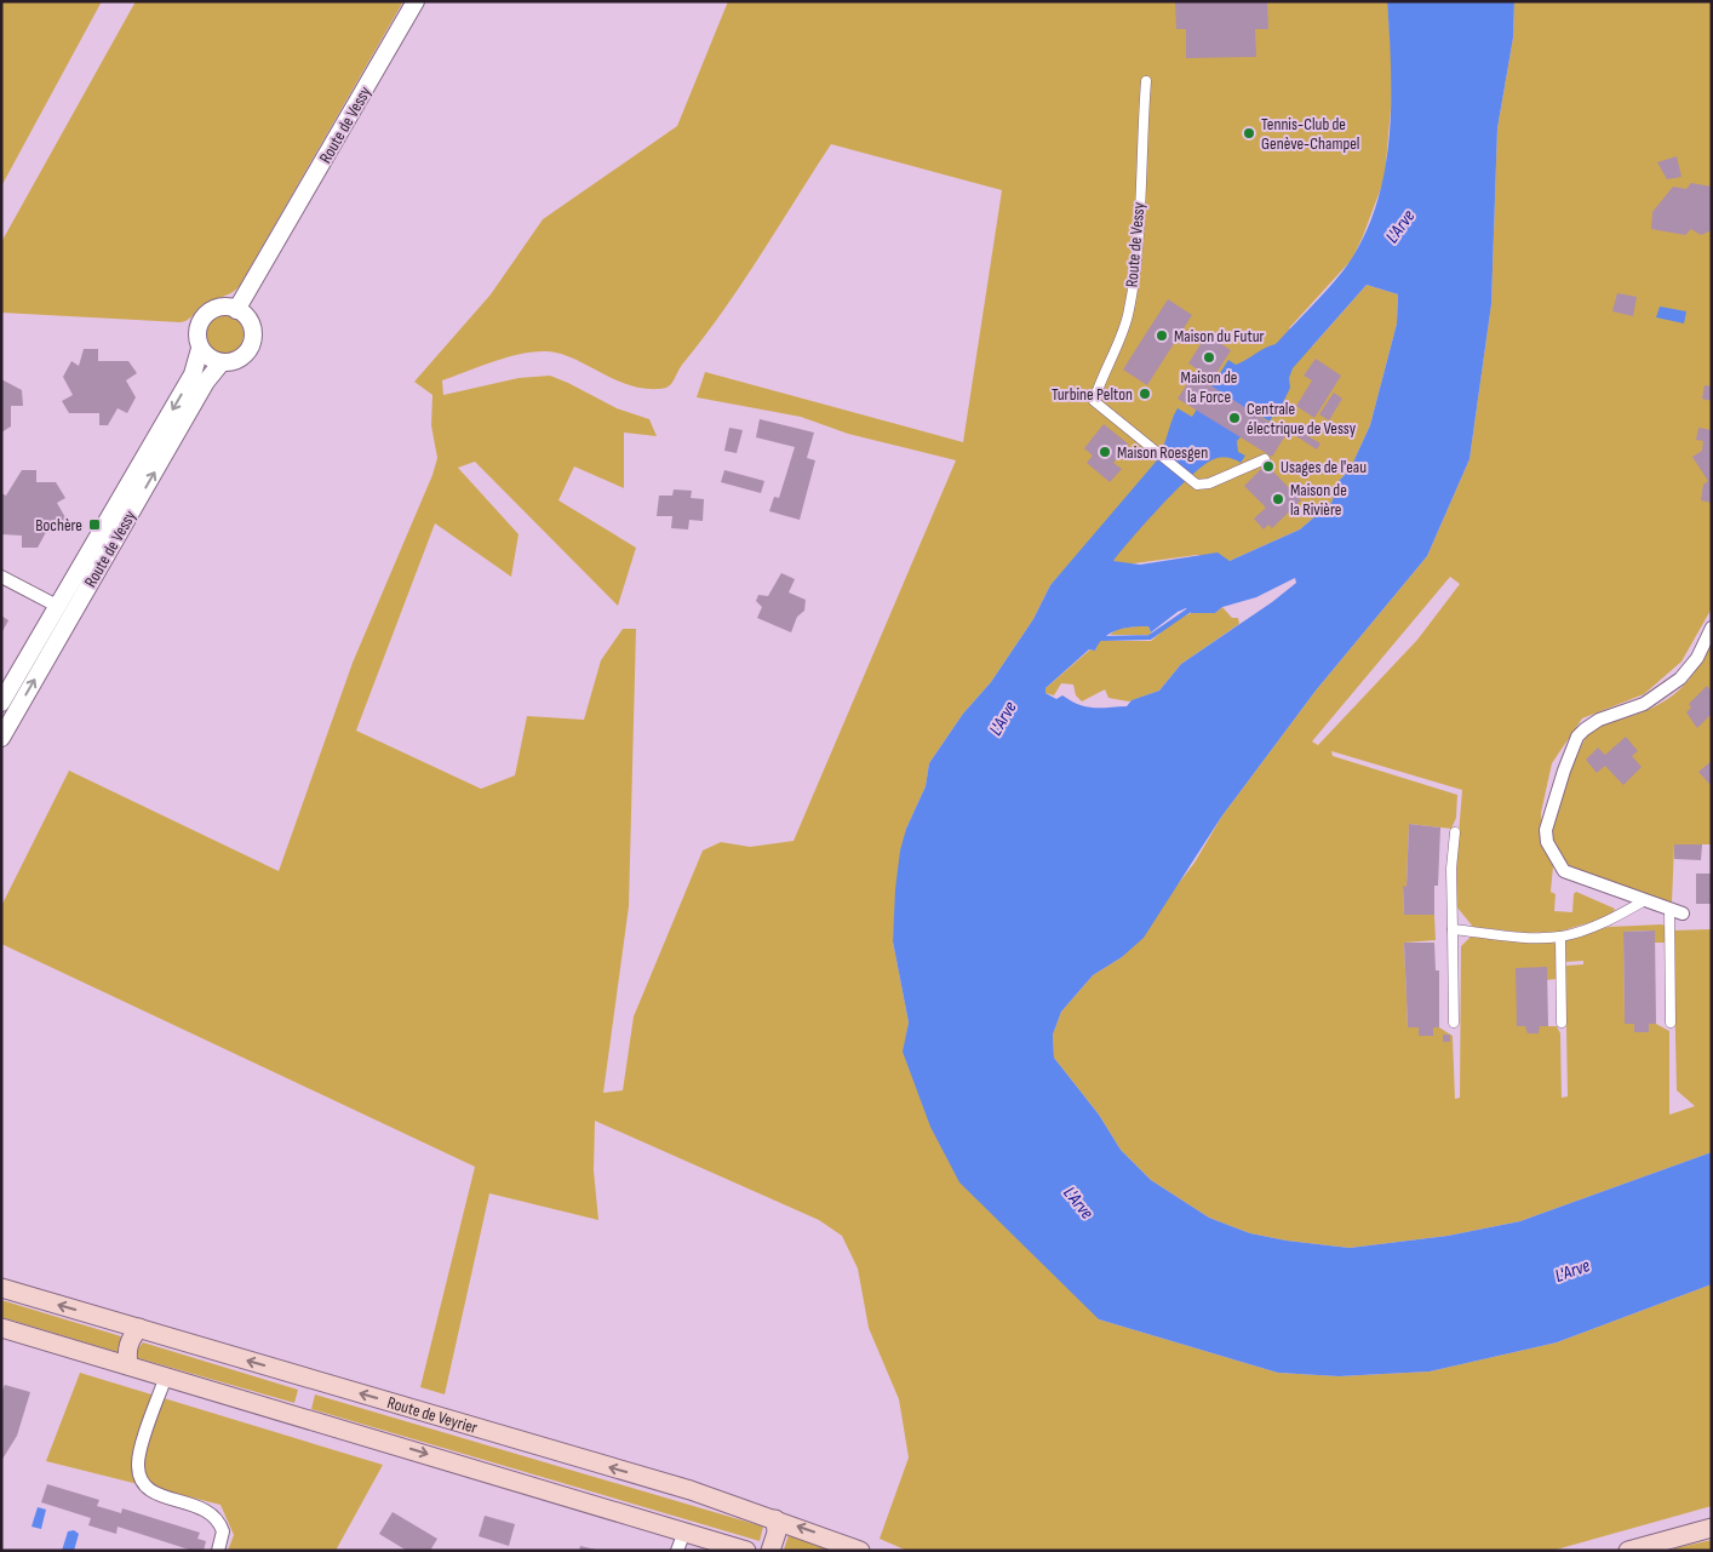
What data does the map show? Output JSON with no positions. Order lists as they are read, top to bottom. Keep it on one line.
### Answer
{"streets":{"main road":["Route de Veyrier"],"street":["Route de Vessy"]},"water":["L'Arve"],"places":{"other":["Tennis-Club de Genève-Champel","Maison du Futur","Maison de la Force","Turbine Pelton","Centrale électrique de Vessy","Maison Roesgen","Usages de l'eau","Maison de la Rivière"],"transit":["Bochère"]}}
